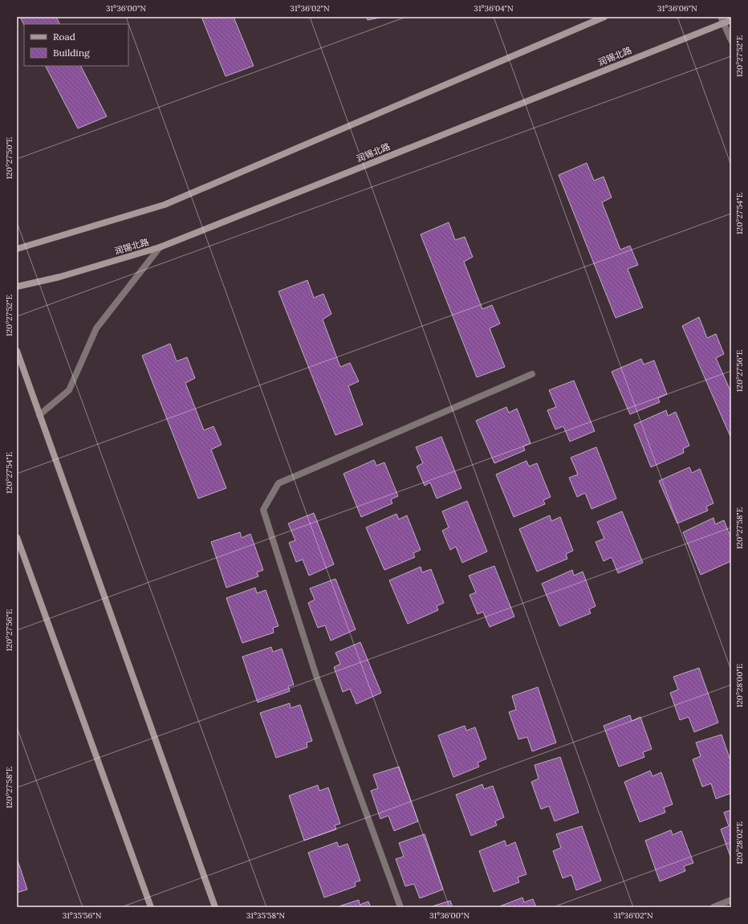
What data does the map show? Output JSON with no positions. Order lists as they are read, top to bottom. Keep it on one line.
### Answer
{"streets":{"main road":["润锡北路"]},"legend":["Road","Building"],"coordinates":["31°36'00\"N","31°36'02\"N","31°36'04\"N","31°36'06\"N","120°27'52\"E","120°27'50\"E","120°27'54\"E","120°27'56\"E","120°27'58\"E","120°28'00\"E","120°28'02\"E","31°35'56\"N","31°35'58\"N"]}
